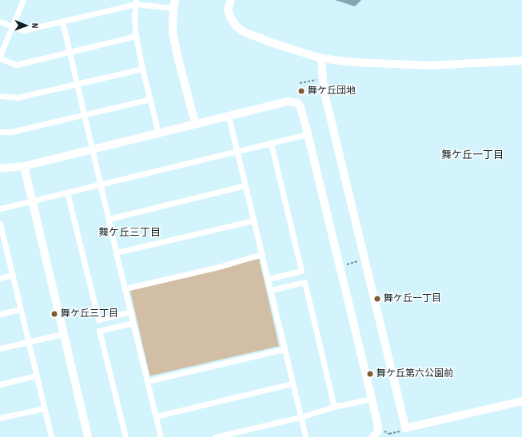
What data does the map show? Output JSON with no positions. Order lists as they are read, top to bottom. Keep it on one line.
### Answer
{"districts":["舞ケ丘一丁目","舞ケ丘三丁目"],"places":["舞ケ丘団地","舞ケ丘一丁目","舞ケ丘三丁目","舞ケ丘第六公園前"],"north":"right"}
